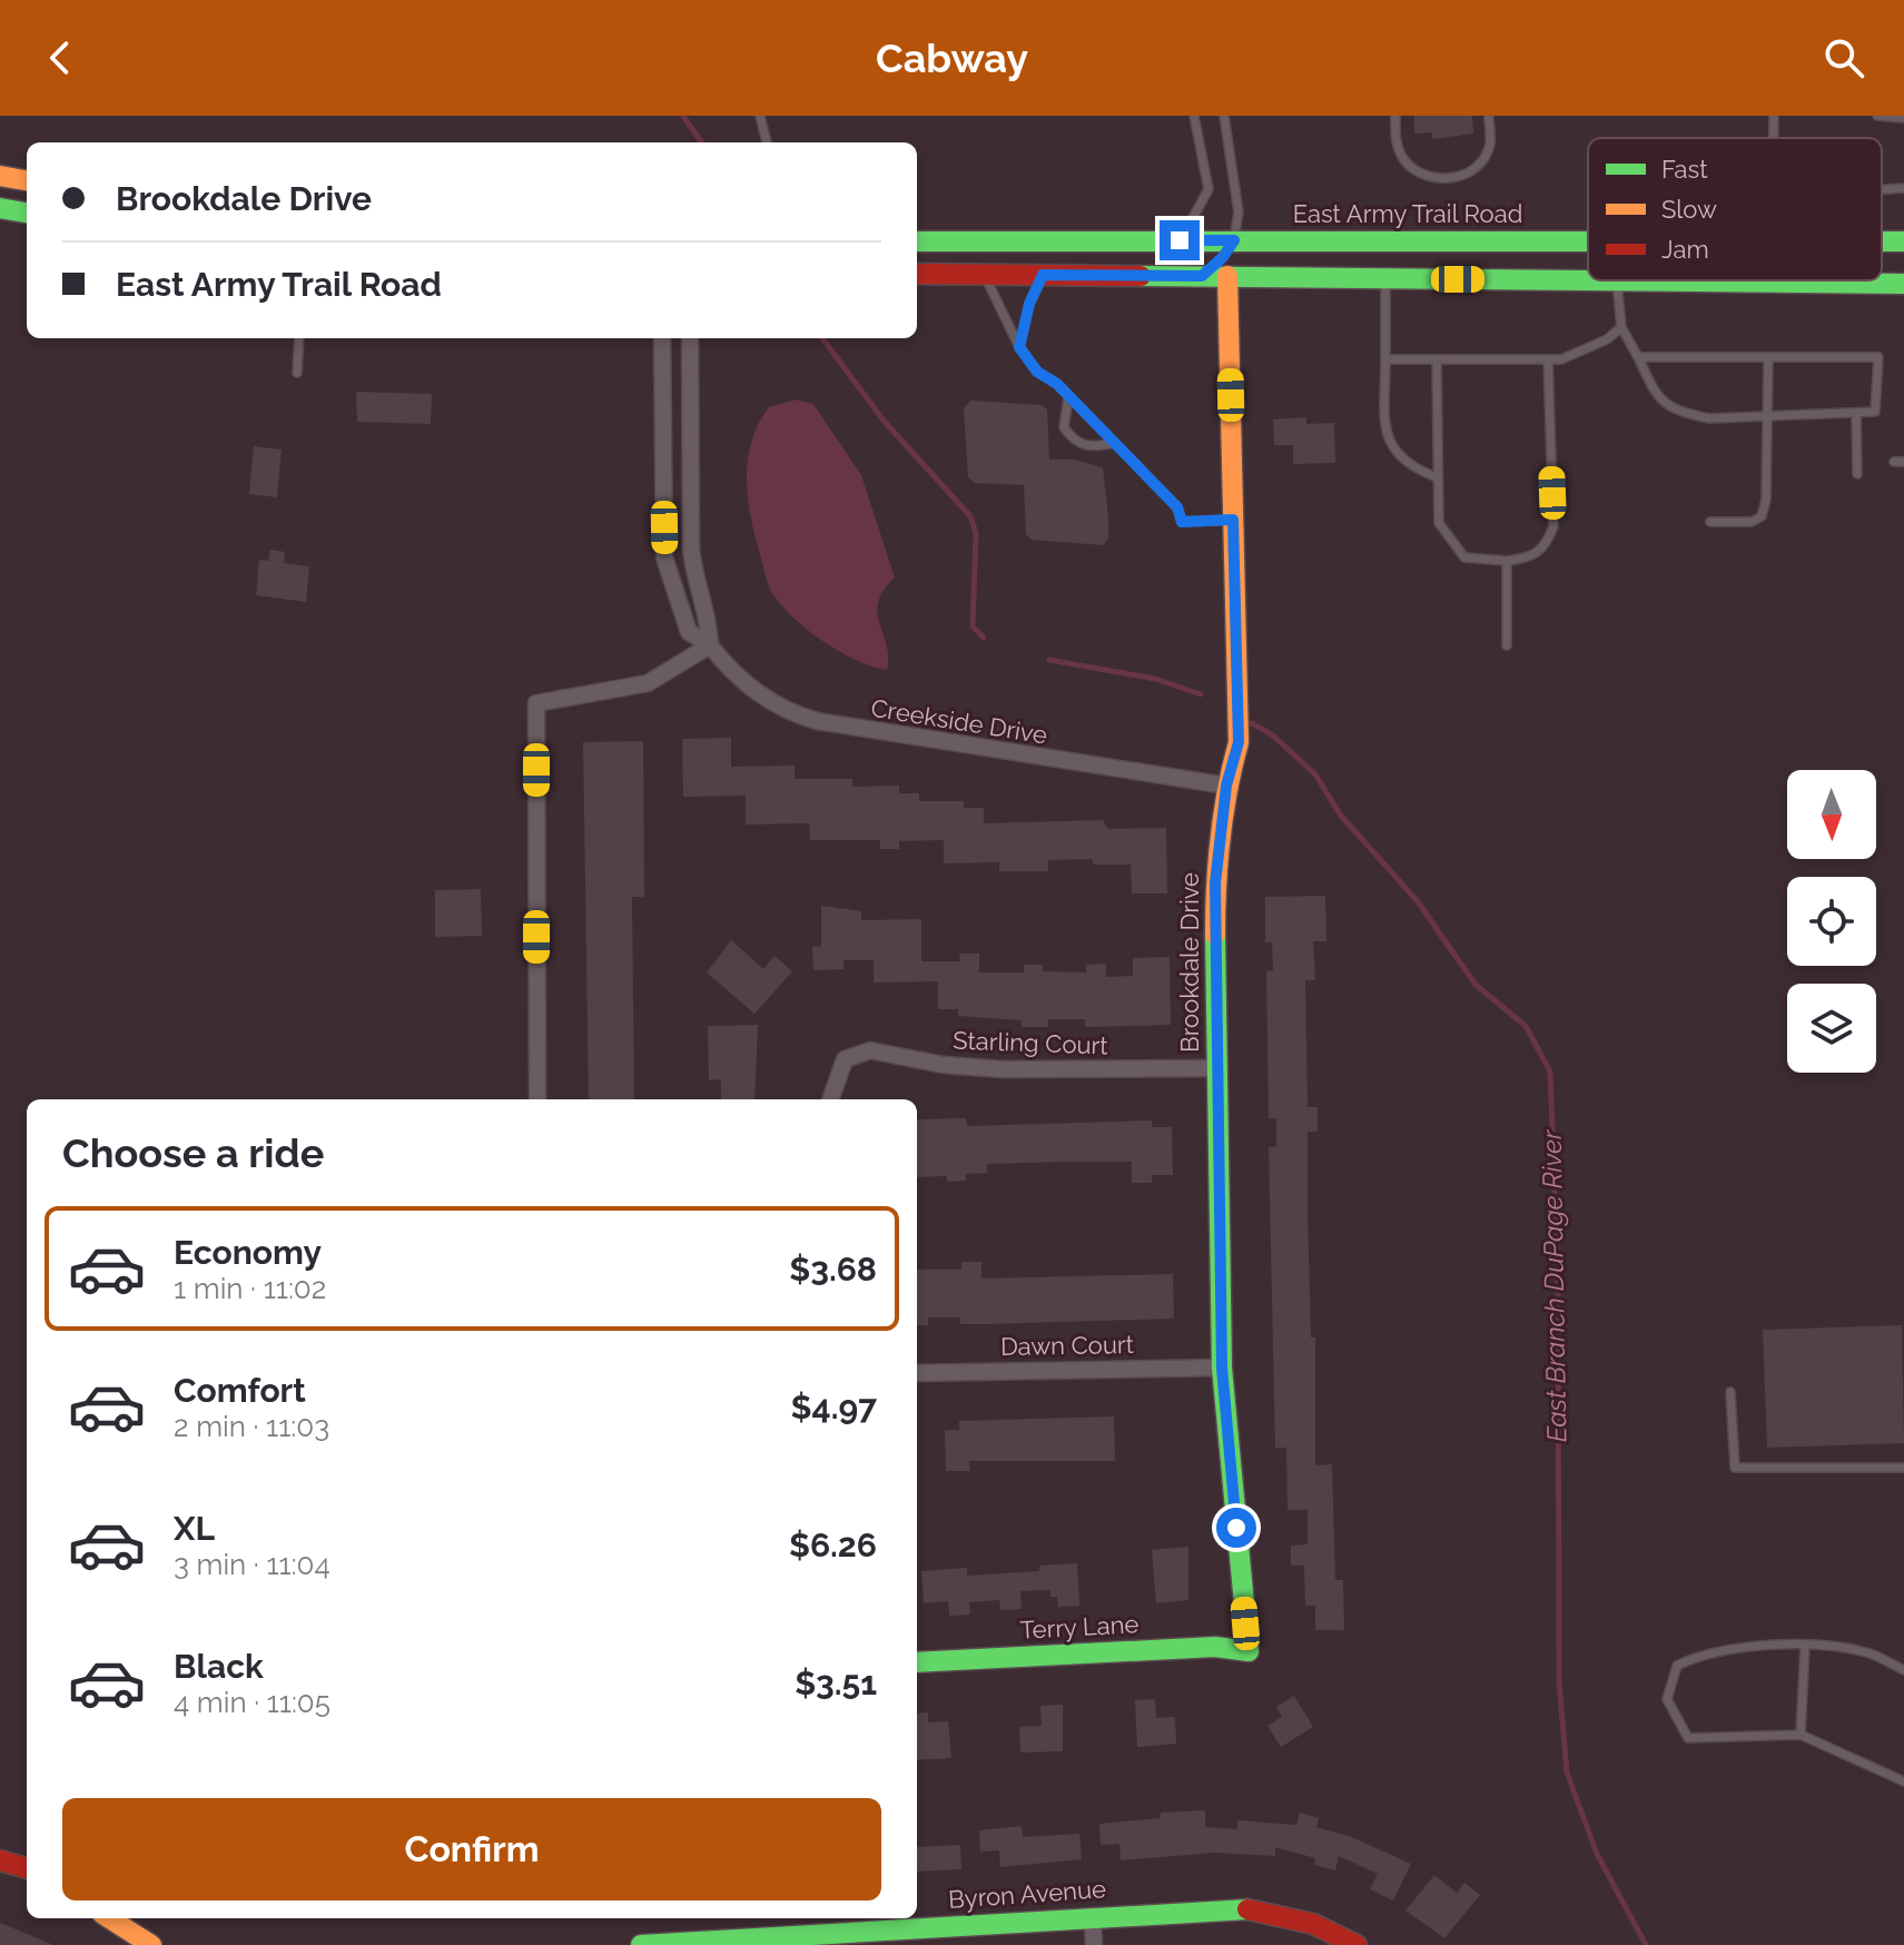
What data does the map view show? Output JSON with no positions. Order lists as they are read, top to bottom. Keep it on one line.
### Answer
{"streets":{"street":["East Army Trail Road","Creekside Drive","Brookdale Drive","Starling Court","Dawn Court","Terry Lane","Byron Avenue"]},"crossings":[["Creekside Drive","Brookdale Drive"],["Brookdale Drive","Starling Court"],["Brookdale Drive","Dawn Court"],["Brookdale Drive","Terry Lane"]],"water":["East Branch DuPage River"],"legend":["Fast","Slow","Jam"],"north":"bottom","page":{"header":"Cabway","banner":["Brookdale Drive","East Army Trail Road"],"heading":"Choose a ride","list":[{"name":"Economy","note":"1 min · 11:02","value":"$3.68"},{"name":"Comfort","note":"2 min · 11:03","value":"$4.97"},{"name":"XL","note":"3 min · 11:04","value":"$6.26"},{"name":"Black","note":"4 min · 11:05","value":"$3.51"}],"buttons":"Confirm"}}
